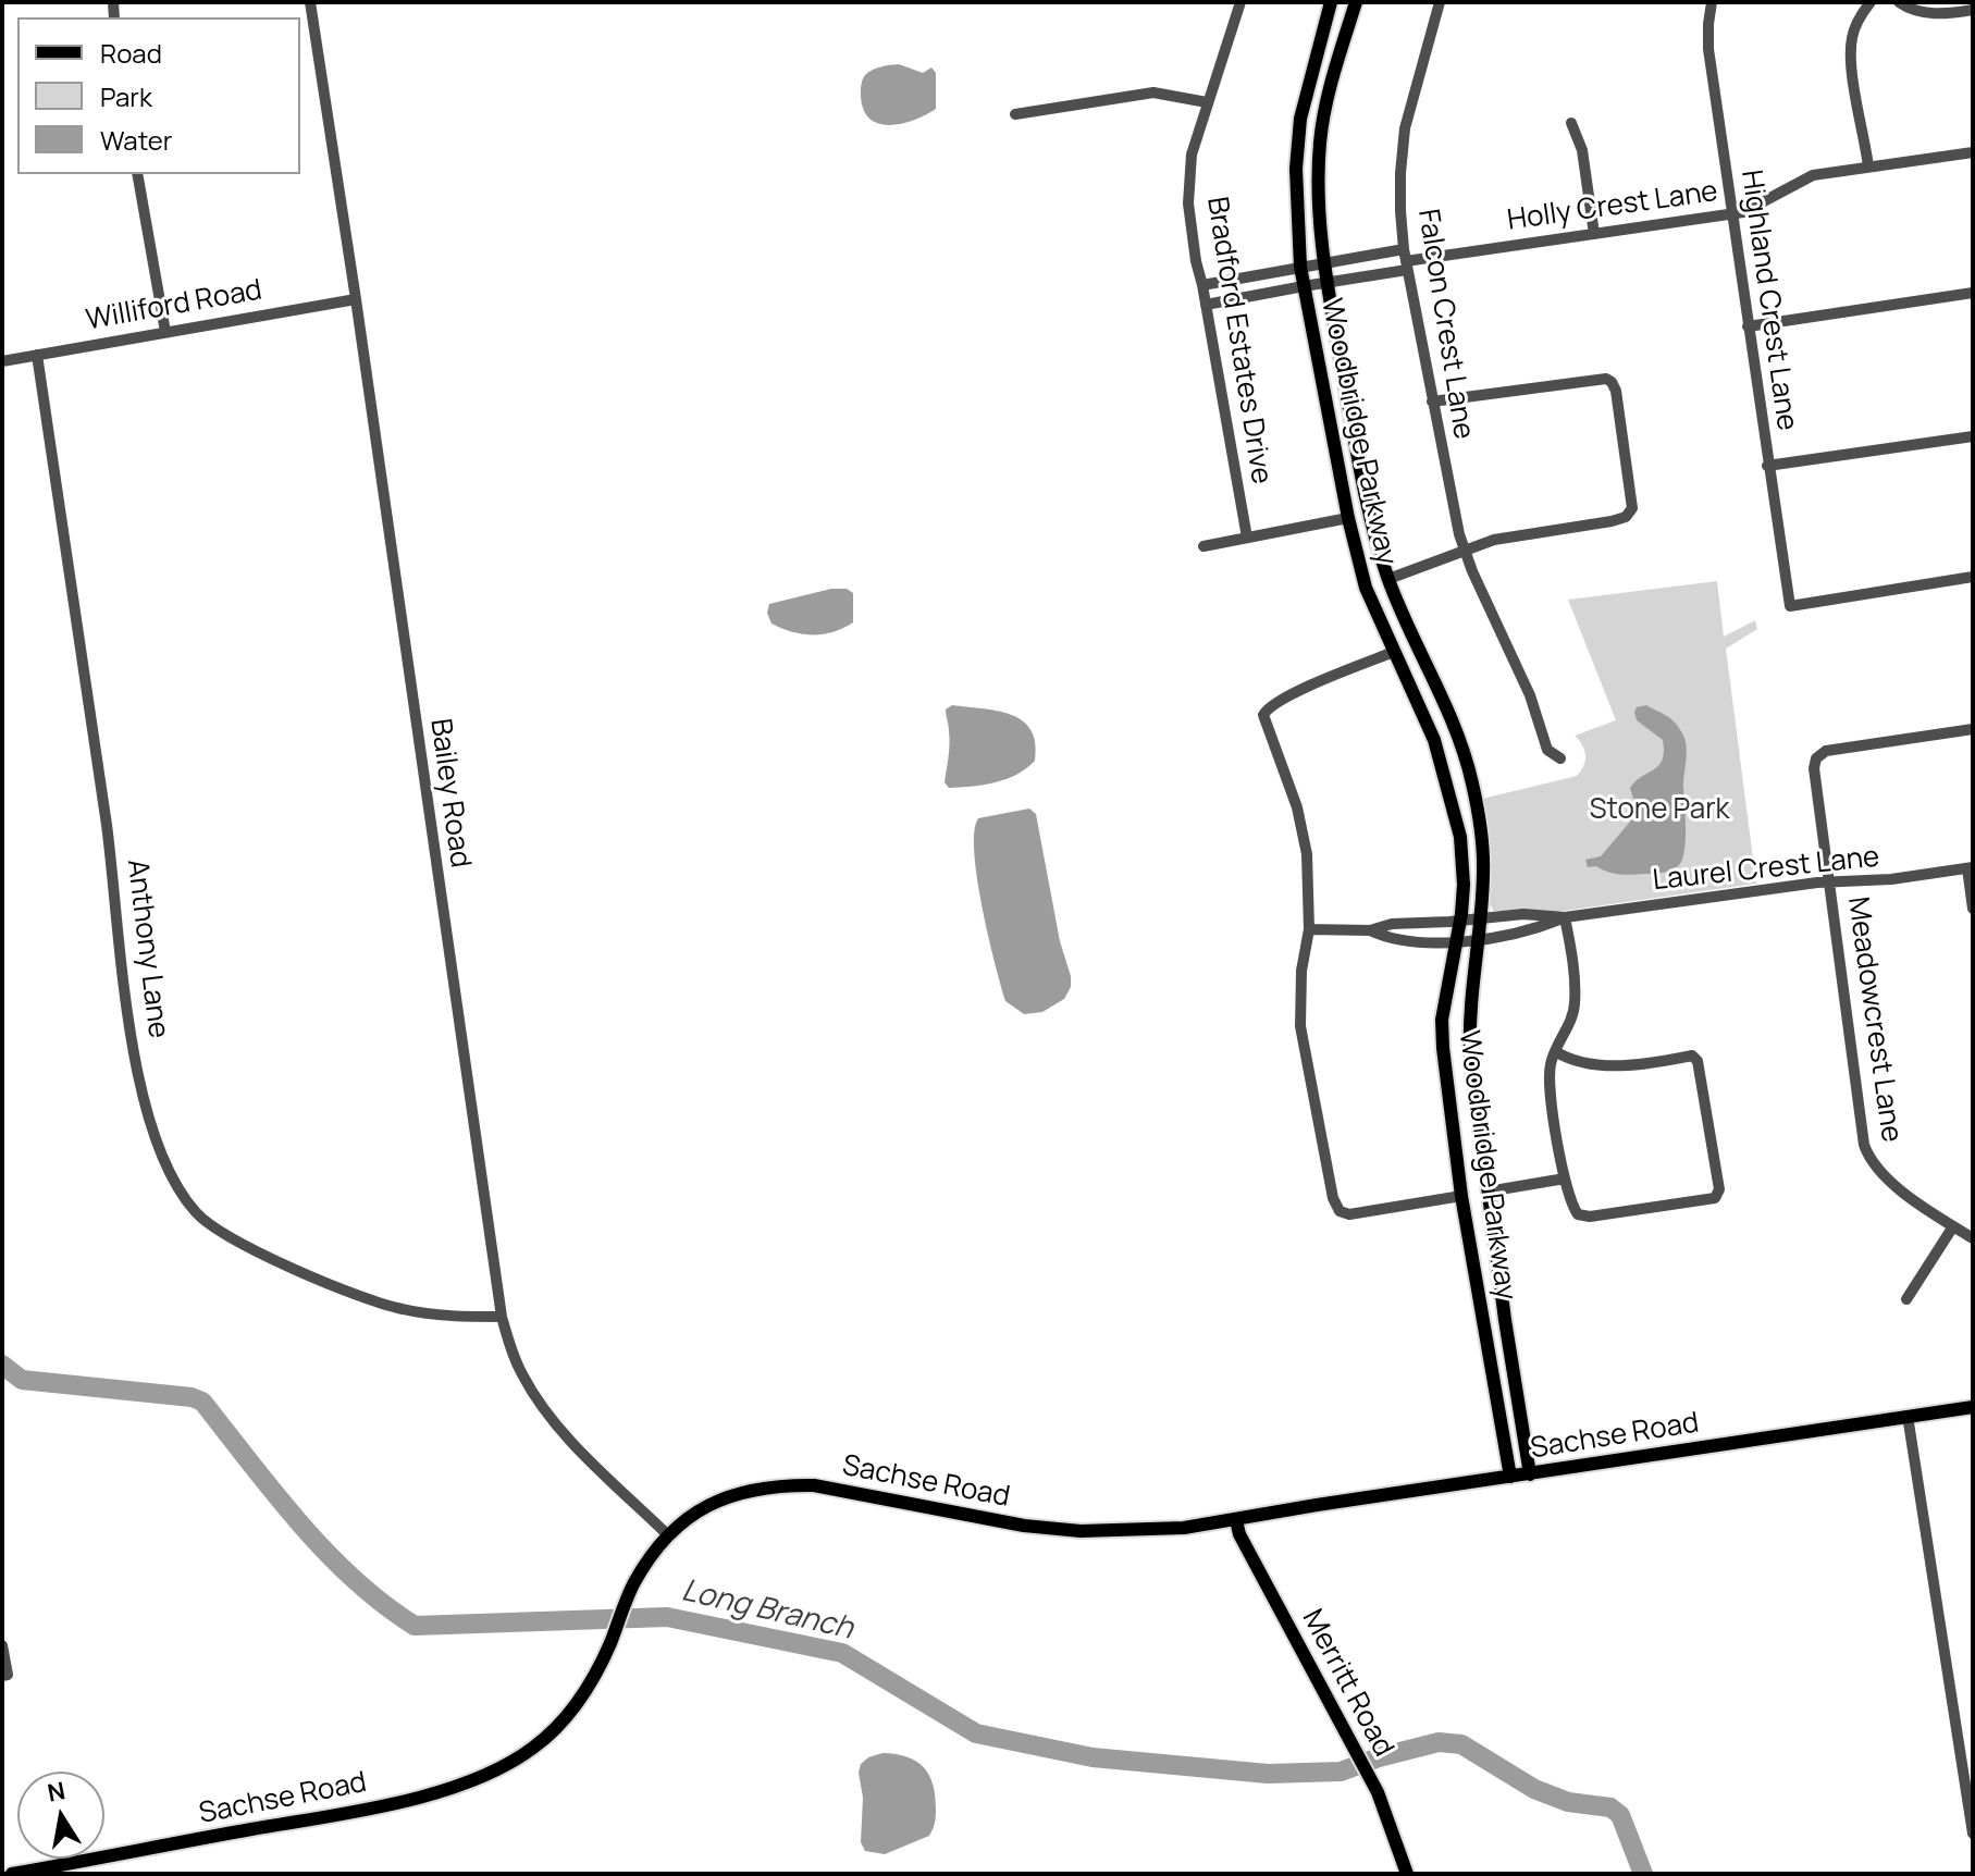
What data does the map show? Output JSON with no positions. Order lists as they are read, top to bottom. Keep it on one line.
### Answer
{"streets":{"main road":["Woodbridge Parkway","Sachse Road","Merritt Road"],"street":["Holly Crest Lane","Highland Crest Lane","Williford Road","Falcon Crest Lane","Bradford Estates Drive","Bailey Road","Laurel Crest Lane","Anthony Lane","Meadowcrest Lane"]},"crossings":[["Holly Crest Lane","Highland Crest Lane"],["Holly Crest Lane","Falcon Crest Lane"],["Holly Crest Lane","Bradford Estates Drive"],["Holly Crest Lane","Woodbridge Parkway"],["Williford Road","Bailey Road"],["Williford Road","Anthony Lane"],["Woodbridge Parkway","Laurel Crest Lane"],["Woodbridge Parkway","Sachse Road"],["Bailey Road","Anthony Lane"],["Bailey Road","Sachse Road"],["Laurel Crest Lane","Meadowcrest Lane"],["Sachse Road","Merritt Road"]],"water":["Long Branch"],"parks":["Stone Park"],"legend":["Road","Park","Water"],"north":"top"}
